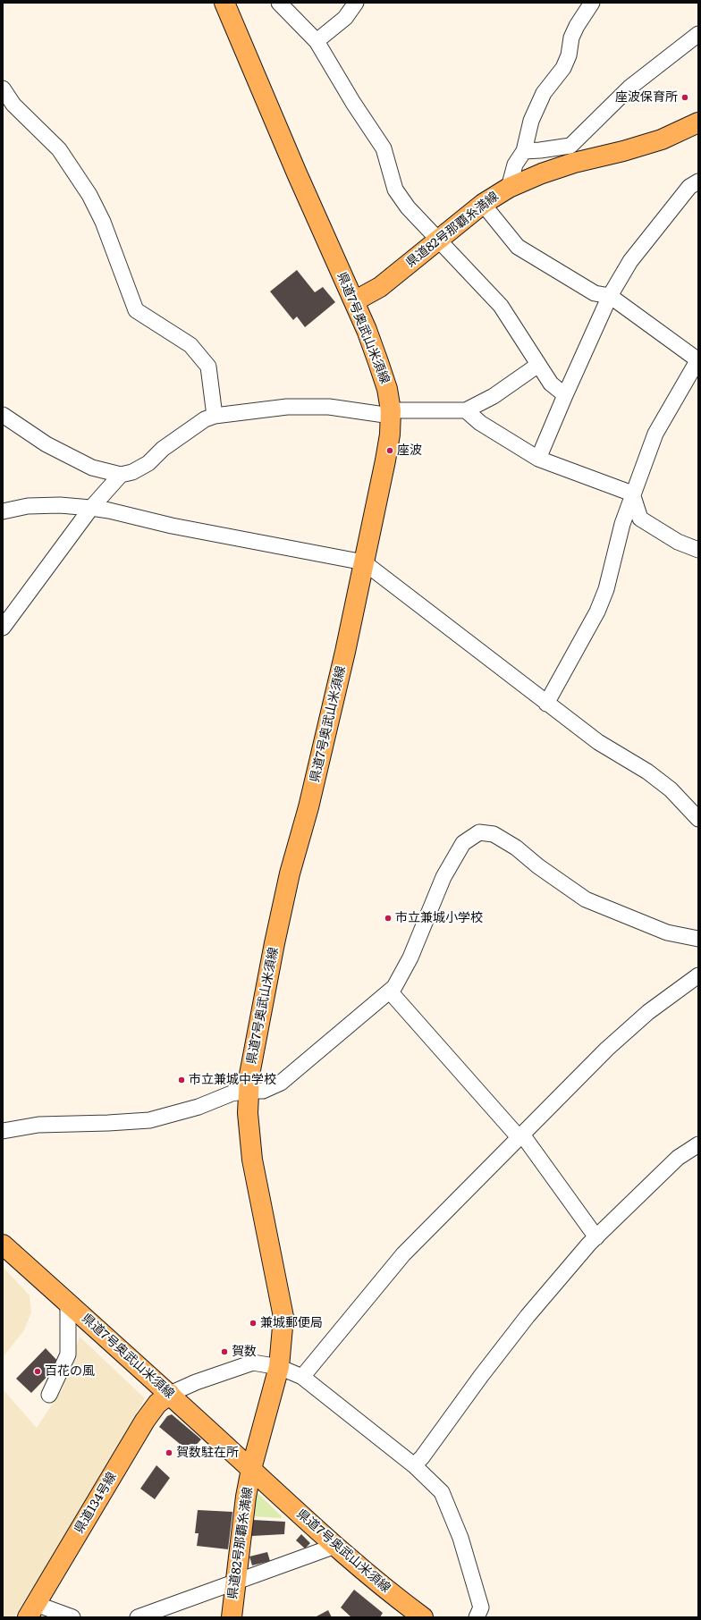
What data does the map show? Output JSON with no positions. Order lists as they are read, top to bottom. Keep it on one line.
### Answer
{"streets":{"main road":["県道82号那覇糸満線","県道7号奥武山米須線","県道134号線"]},"crossings":[["県道82号那覇糸満線","県道7号奥武山米須線"],["県道7号奥武山米須線","県道134号線"]],"places":["座波保育所","座波","市立兼城小学校","市立兼城中学校","兼城郵便局","賀数","百花の風","賀数駐在所"]}
